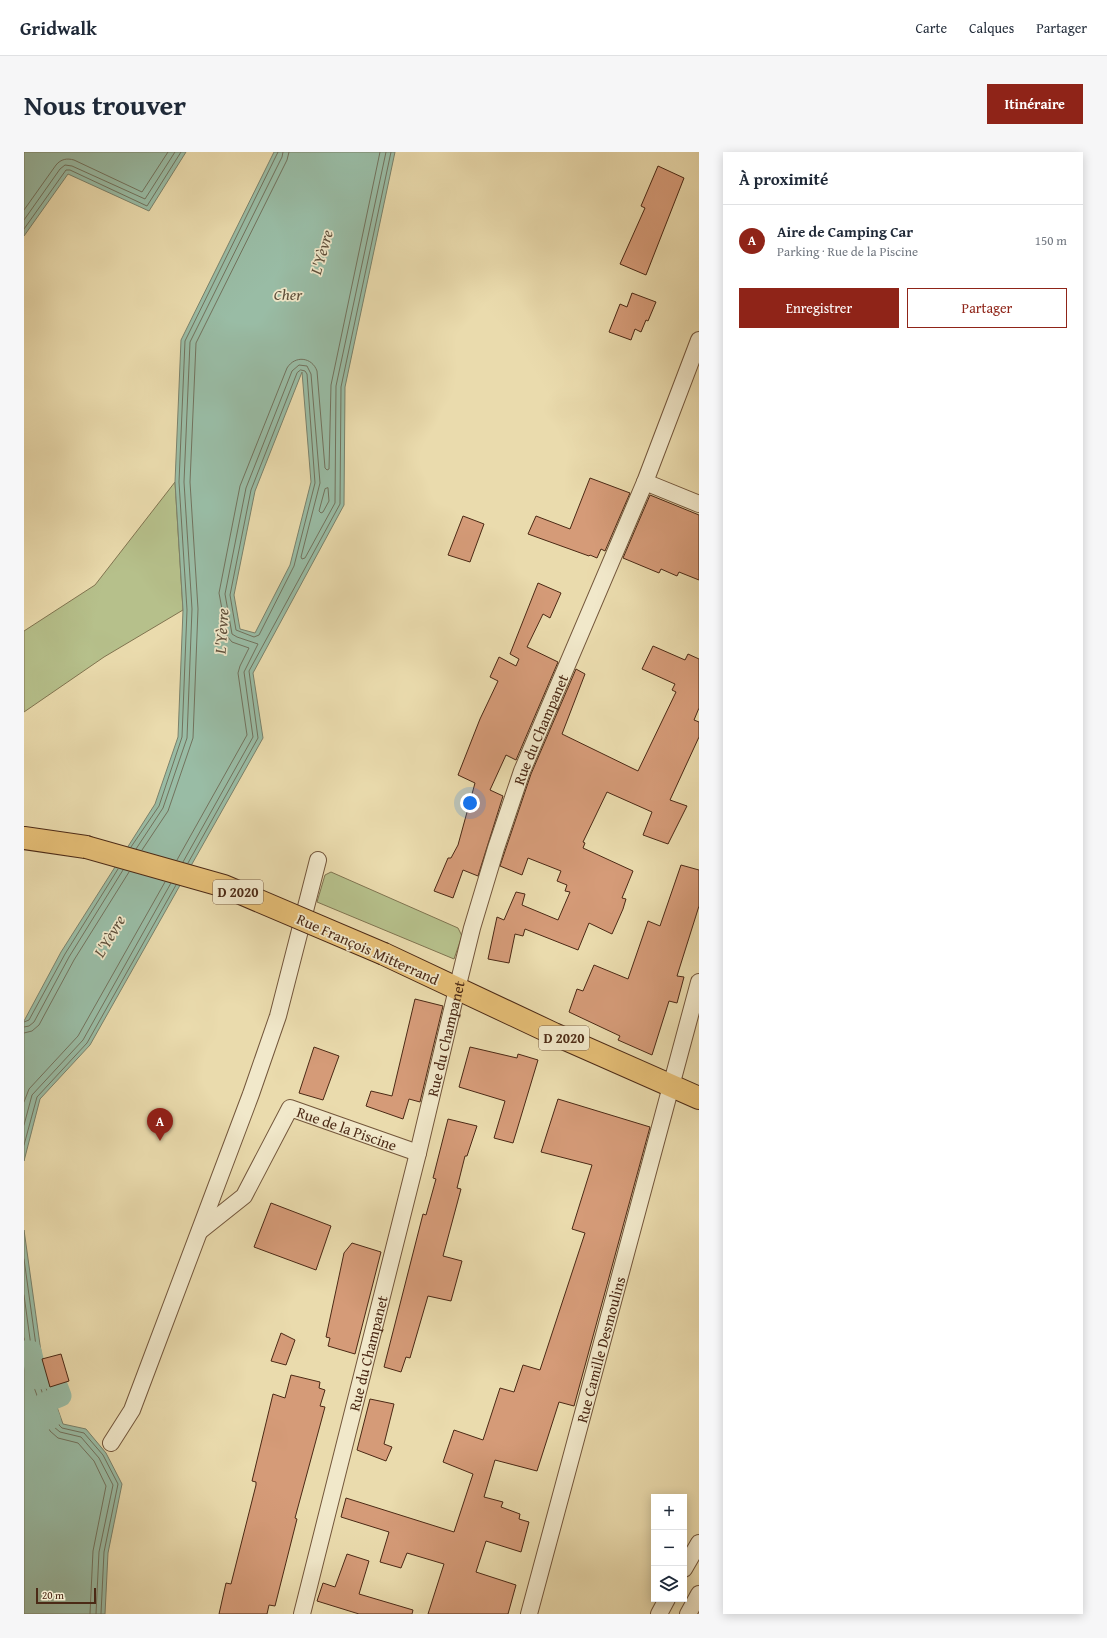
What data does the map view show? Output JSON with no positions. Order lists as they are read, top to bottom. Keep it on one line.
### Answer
{"streets":{"main road":["D 2020","Rue François Mitterrand"],"street":["Rue du Champanet","Rue de la Piscine","Rue Camille Desmoulins"]},"crossings":[["Rue du Champanet","Rue François Mitterrand"],["Rue du Champanet","Rue de la Piscine"],["Rue François Mitterrand","Rue Camille Desmoulins"]],"water":["L'Yèvre","Cher"],"scale_bar":"20 m","page":{"header":"Gridwalk","nav":["Carte","Calques","Partager"],"title":"Nous trouver","buttons":["Itinéraire",["Enregistrer","Partager"]],"heading":"À proximité","list":[{"mark":"A","name":"Aire de Camping Car","note":"Parking · Rue de la Piscine","value":"150 m"}],"pins":"A","map_buttons":["+","−"],"scale":"20 m"}}
